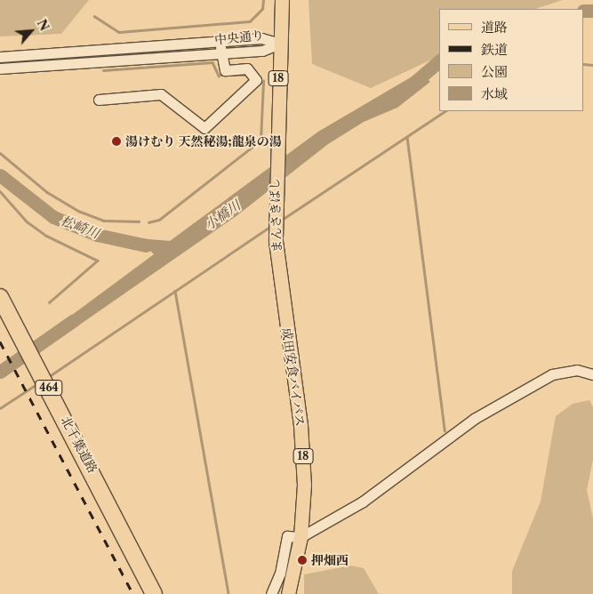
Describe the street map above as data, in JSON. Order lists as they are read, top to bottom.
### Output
{
  "streets": {
    "highway": ["464", "北千葉道路"],
    "main road": ["18", "まんさきばし", "成田安食バイパス"],
    "street": ["中央通り"]
  },
  "crossings": [
    ["中央通り", "18"],
    ["中央通り", "まんさきばし"],
    ["18", "まんさきばし"],
    ["まんさきばし", "成田安食バイパス"]
  ],
  "water": ["小橋川", "松崎川"],
  "places": ["湯けむり 天然秘湯;龍泉の湯", "押畑西"],
  "legend": [
    "道路",
    "鉄道",
    "公園",
    "水域"
  ],
  "north": "top right"
}
